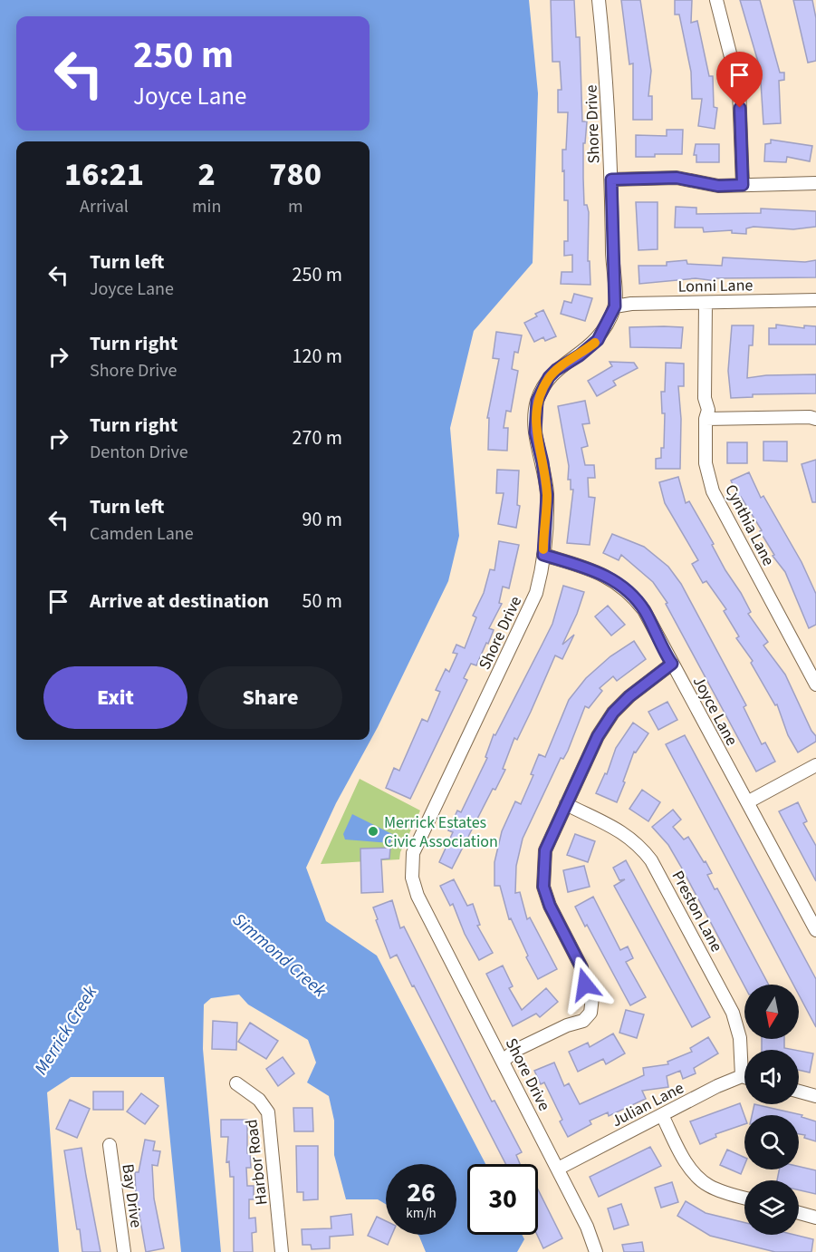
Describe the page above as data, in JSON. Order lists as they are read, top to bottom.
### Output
{
  "streets": {
    "street": [
      "Shore Drive",
      "Lonni Lane",
      "Cynthia Lane",
      "Joyce Lane",
      "Preston Lane",
      "Julian Lane",
      "Harbor Road",
      "Bay Drive"
    ]
  },
  "crossings": [
    ["Shore Drive", "Lonni Lane"],
    ["Shore Drive", "Joyce Lane"],
    ["Shore Drive", "Julian Lane"],
    ["Lonni Lane", "Cynthia Lane"]
  ],
  "water": ["Simmond Creek", "Merrick Creek"],
  "places": ["Merrick Estates Civic Association"],
  "north": "bottom",
  "page": {
    "turn": ["250 m", "Joyce Lane"],
    "eta": [
      "16:21",
      "Arrival",
      "2",
      "min",
      "780",
      "m"
    ],
    "list": [
      {
        "name": "Turn left",
        "note": "Joyce Lane",
        "value": "250 m"
      },
      {
        "name": "Turn right",
        "note": "Shore Drive",
        "value": "120 m"
      },
      {
        "name": "Turn right",
        "note": "Denton Drive",
        "value": "270 m"
      },
      {
        "name": "Turn left",
        "note": "Camden Lane",
        "value": "90 m"
      },
      {
        "name": "Arrive at destination",
        "value": "50 m"
      }
    ],
    "buttons": ["Exit", "Share"],
    "speed": "26 km/h",
    "limit": "30"
  }
}
